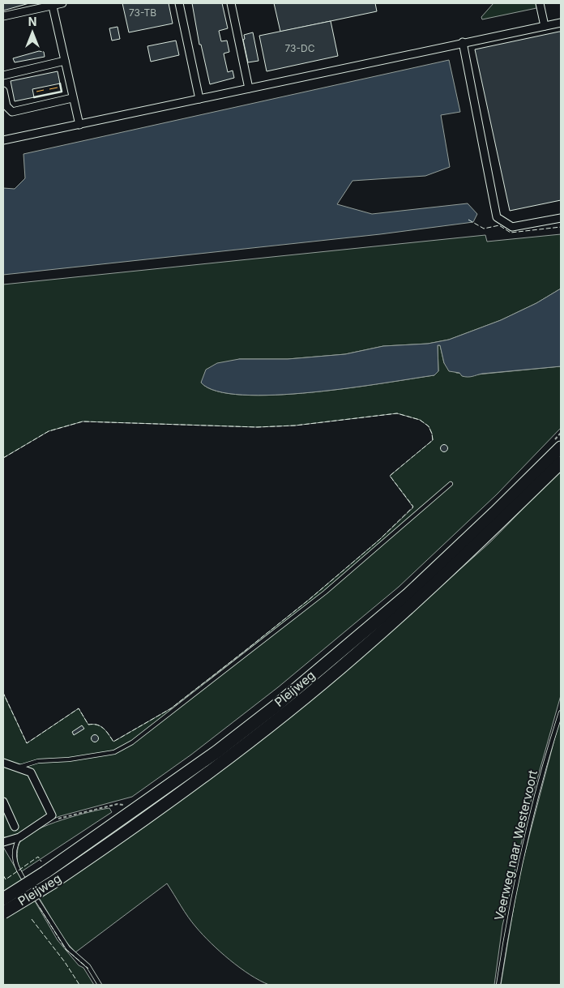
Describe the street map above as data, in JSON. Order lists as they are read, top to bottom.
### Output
{
  "streets": {
    "highway": ["Pleijweg"],
    "lane": ["Veerweg naar Westervoort"]
  },
  "house_numbers": ["73-TB", "73-DC"],
  "north": "top"
}
